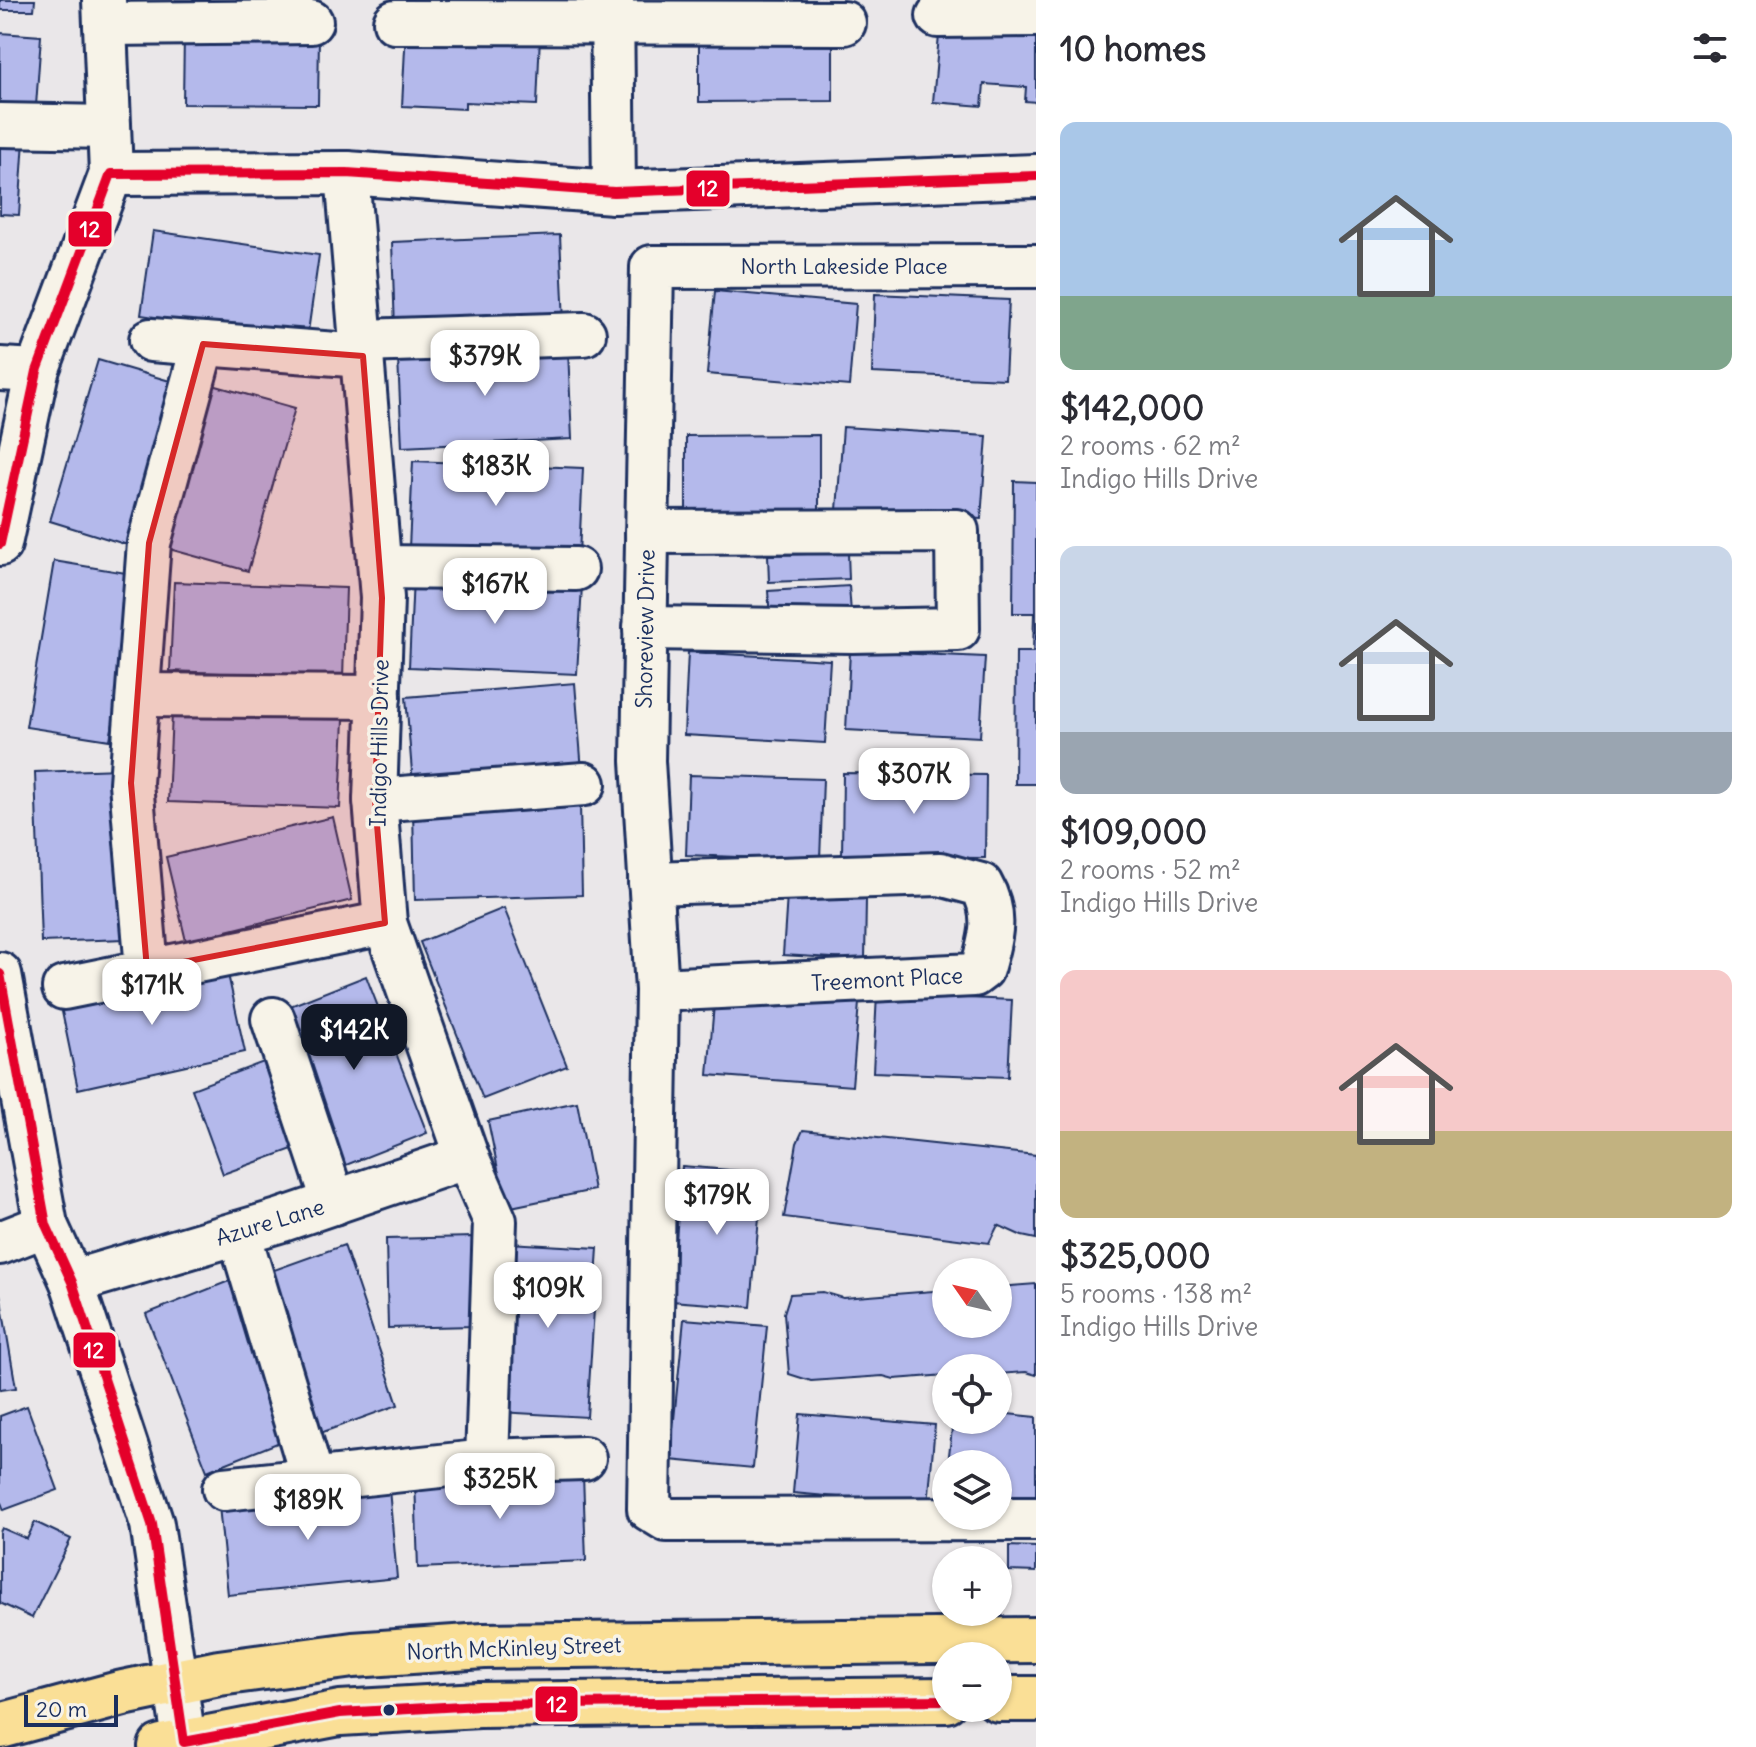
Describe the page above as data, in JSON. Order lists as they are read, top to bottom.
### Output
{
  "streets": {
    "main road": ["North McKinley Street"],
    "street": [
      "North Lakeside Place",
      "Shoreview Drive",
      "Indigo Hills Drive",
      "Treemont Place",
      "Azure Lane"
    ]
  },
  "crossings": [
    ["North Lakeside Place", "Shoreview Drive"],
    ["Shoreview Drive", "Treemont Place"],
    ["Indigo Hills Drive", "Azure Lane"]
  ],
  "lines": ["transit line 12"],
  "scale_bar": "20 m",
  "north": "top left",
  "page": {
    "heading": "10 homes",
    "list": [
      {
        "name": "$142,000",
        "note": "2 rooms · 62 m² · Indigo Hills Drive"
      },
      {
        "name": "$109,000",
        "note": "2 rooms · 52 m² · Indigo Hills Drive"
      },
      {
        "name": "$325,000",
        "note": "5 rooms · 138 m² · Indigo Hills Drive"
      }
    ],
    "price": [
      "$379K",
      "$183K",
      "$167K",
      "$307K",
      "$171K",
      "$142K",
      "$179K",
      "$109K",
      "$325K",
      "$189K"
    ],
    "map_buttons": ["+", "−"],
    "scale": "20 m"
  }
}
